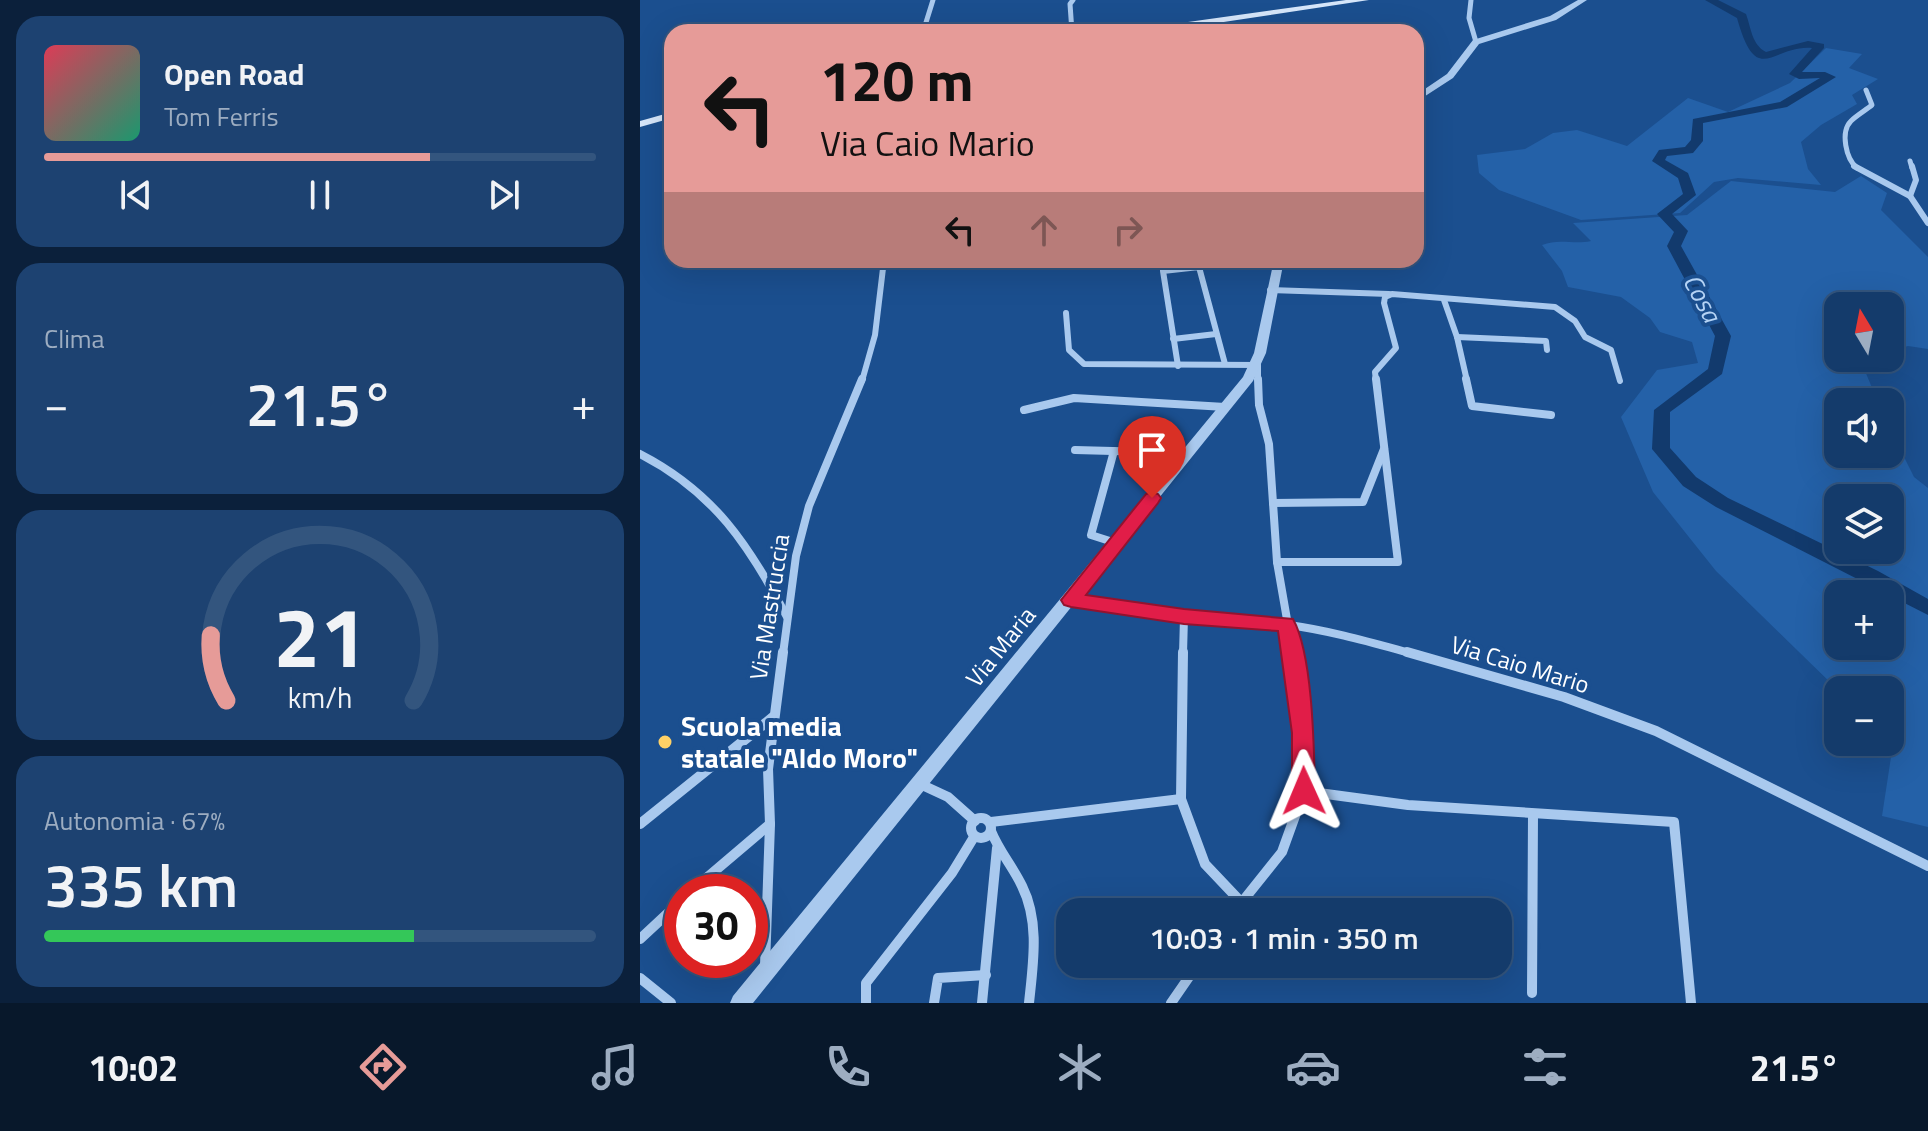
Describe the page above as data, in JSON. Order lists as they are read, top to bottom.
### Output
{
  "streets": {
    "street": ["Via Mastruccia", "Via Maria", "Via Caio Mario"]
  },
  "crossings": [
    ["Via Maria", "Via Caio Mario"]
  ],
  "water": ["Cosa"],
  "places": ["Scuola media statale \"Aldo Moro\""],
  "north": "top",
  "page": {
    "turn": ["120 m", "Via Caio Mario"],
    "song": ["Open Road", "Tom Ferris"],
    "tile": [
      "Clima",
      ["Autonomia · 67%", "335 km"]
    ],
    "map_buttons": ["+", "−"],
    "heat": ["−", "21.5°", "+"],
    "limit": "30",
    "trip": "10:03 · 1 min · 350 m",
    "tabs": ["10:02", "21.5°"],
    "gauge": ["21", "km/h"]
  }
}
